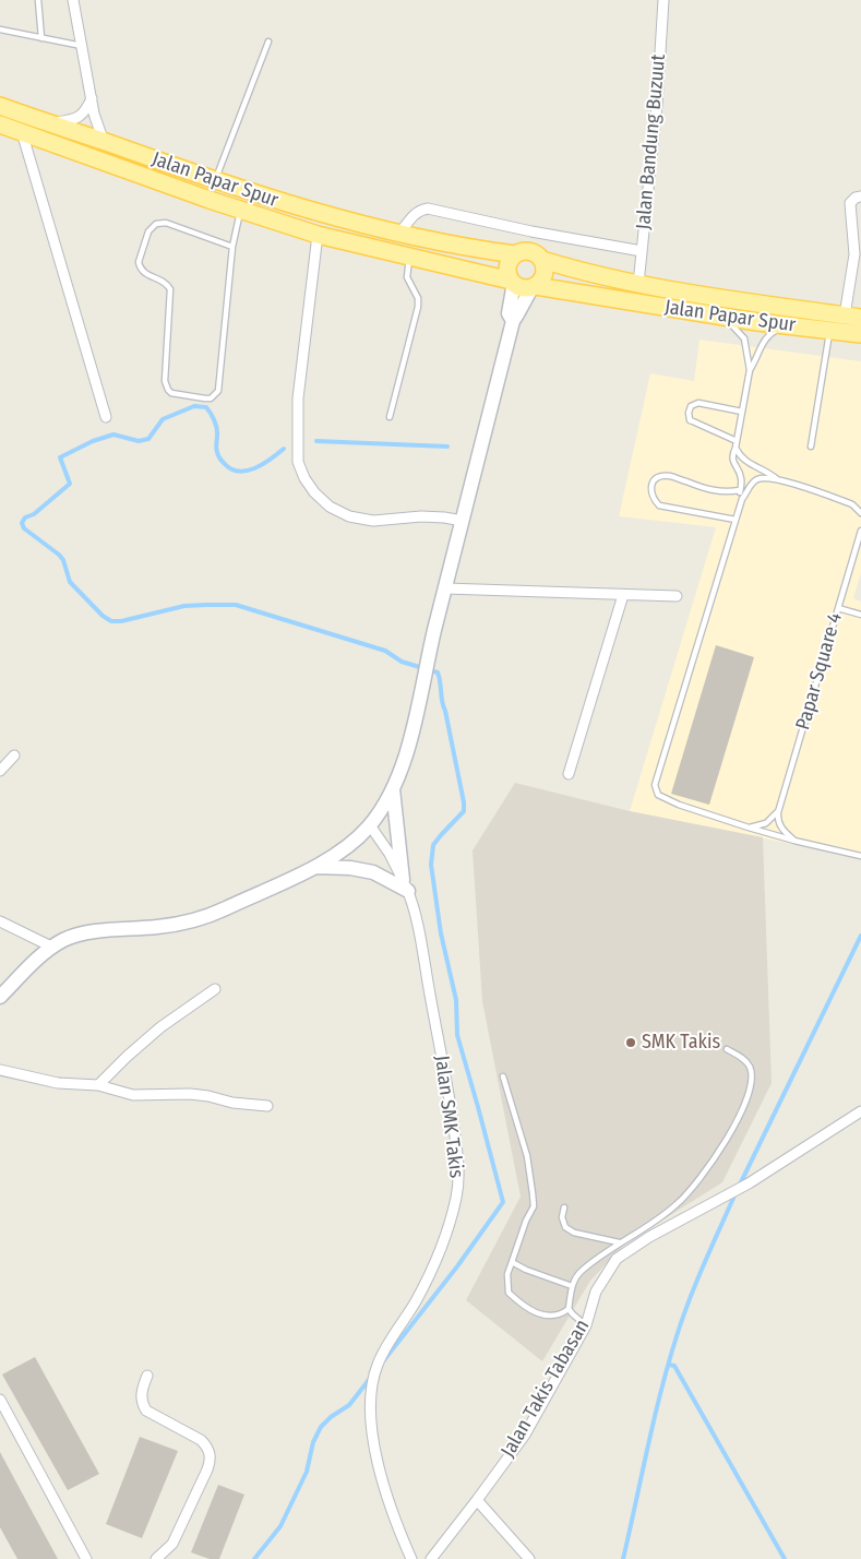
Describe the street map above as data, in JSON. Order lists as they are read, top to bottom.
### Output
{
  "streets": {
    "main road": ["Jalan Papar Spur"],
    "street": ["Jalan Bandung Buzuut", "Jalan SMK Takis", "Jalan Takis Tabasan"],
    "lane": ["Papar Square 4"]
  },
  "places": ["SMK Takis"]
}
